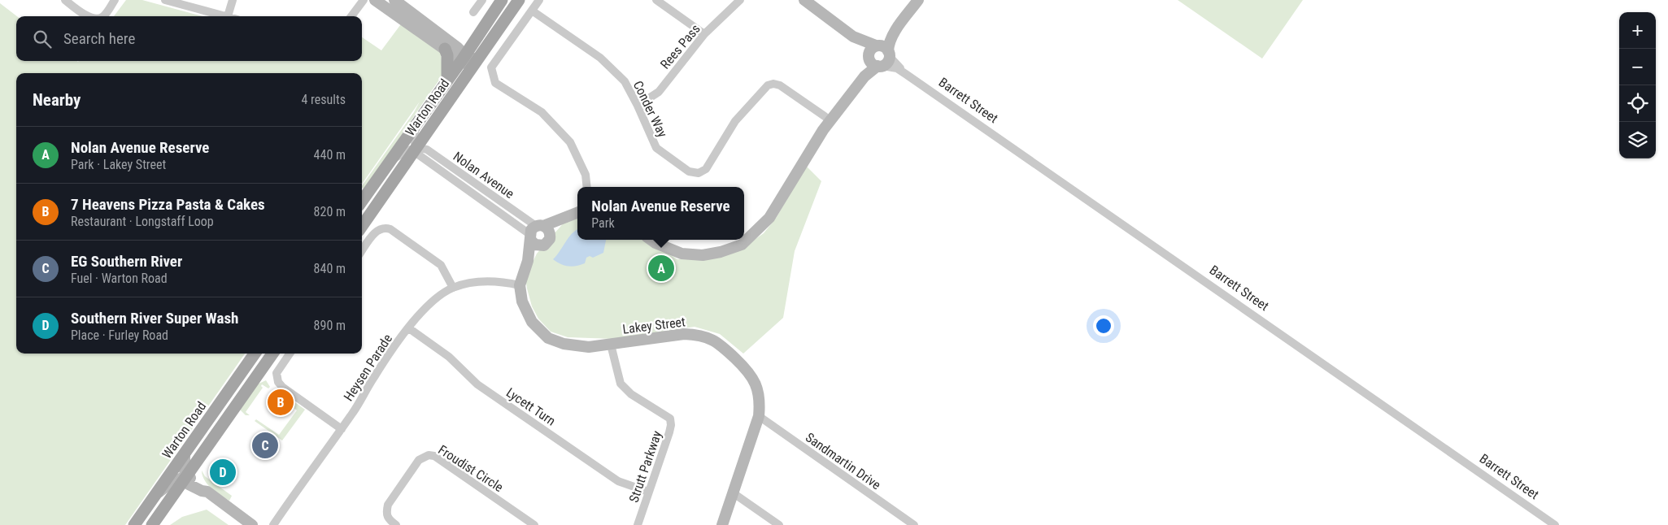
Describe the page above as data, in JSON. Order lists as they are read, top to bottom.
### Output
{
  "streets": {
    "main road": ["Warton Road"],
    "street": [
      "Rees Pass",
      "Barrett Street",
      "Conder Way",
      "Nolan Avenue",
      "Lakey Street",
      "Heysen Parade",
      "Lycett Turn",
      "Sandmartin Drive",
      "Strutt Parkway",
      "Froudist Circle"
    ]
  },
  "crossings": [
    ["Rees Pass", "Conder Way"],
    ["Warton Road", "Nolan Avenue"],
    ["Nolan Avenue", "Lakey Street"],
    ["Lakey Street", "Heysen Parade"],
    ["Lakey Street", "Sandmartin Drive"],
    ["Lakey Street", "Strutt Parkway"],
    ["Heysen Parade", "Lycett Turn"],
    ["Lycett Turn", "Strutt Parkway"]
  ],
  "page": {
    "map_buttons": ["+", "−"],
    "search": "Search here",
    "heading": ["Nearby", "4 results"],
    "list": [
      {
        "mark": "A",
        "name": "Nolan Avenue Reserve",
        "note": "Park · Lakey Street",
        "value": "440 m"
      },
      {
        "mark": "B",
        "name": "7 Heavens Pizza Pasta & Cakes",
        "note": "Restaurant · Longstaff Loop",
        "value": "820 m"
      },
      {
        "mark": "C",
        "name": "EG Southern River",
        "note": "Fuel · Warton Road",
        "value": "840 m"
      },
      {
        "mark": "D",
        "name": "Southern River Super Wash",
        "note": "Place · Furley Road",
        "value": "890 m"
      }
    ],
    "popup": ["Nolan Avenue Reserve", "Park"],
    "pins": [
      "A",
      "B",
      "C",
      "D"
    ]
  }
}
